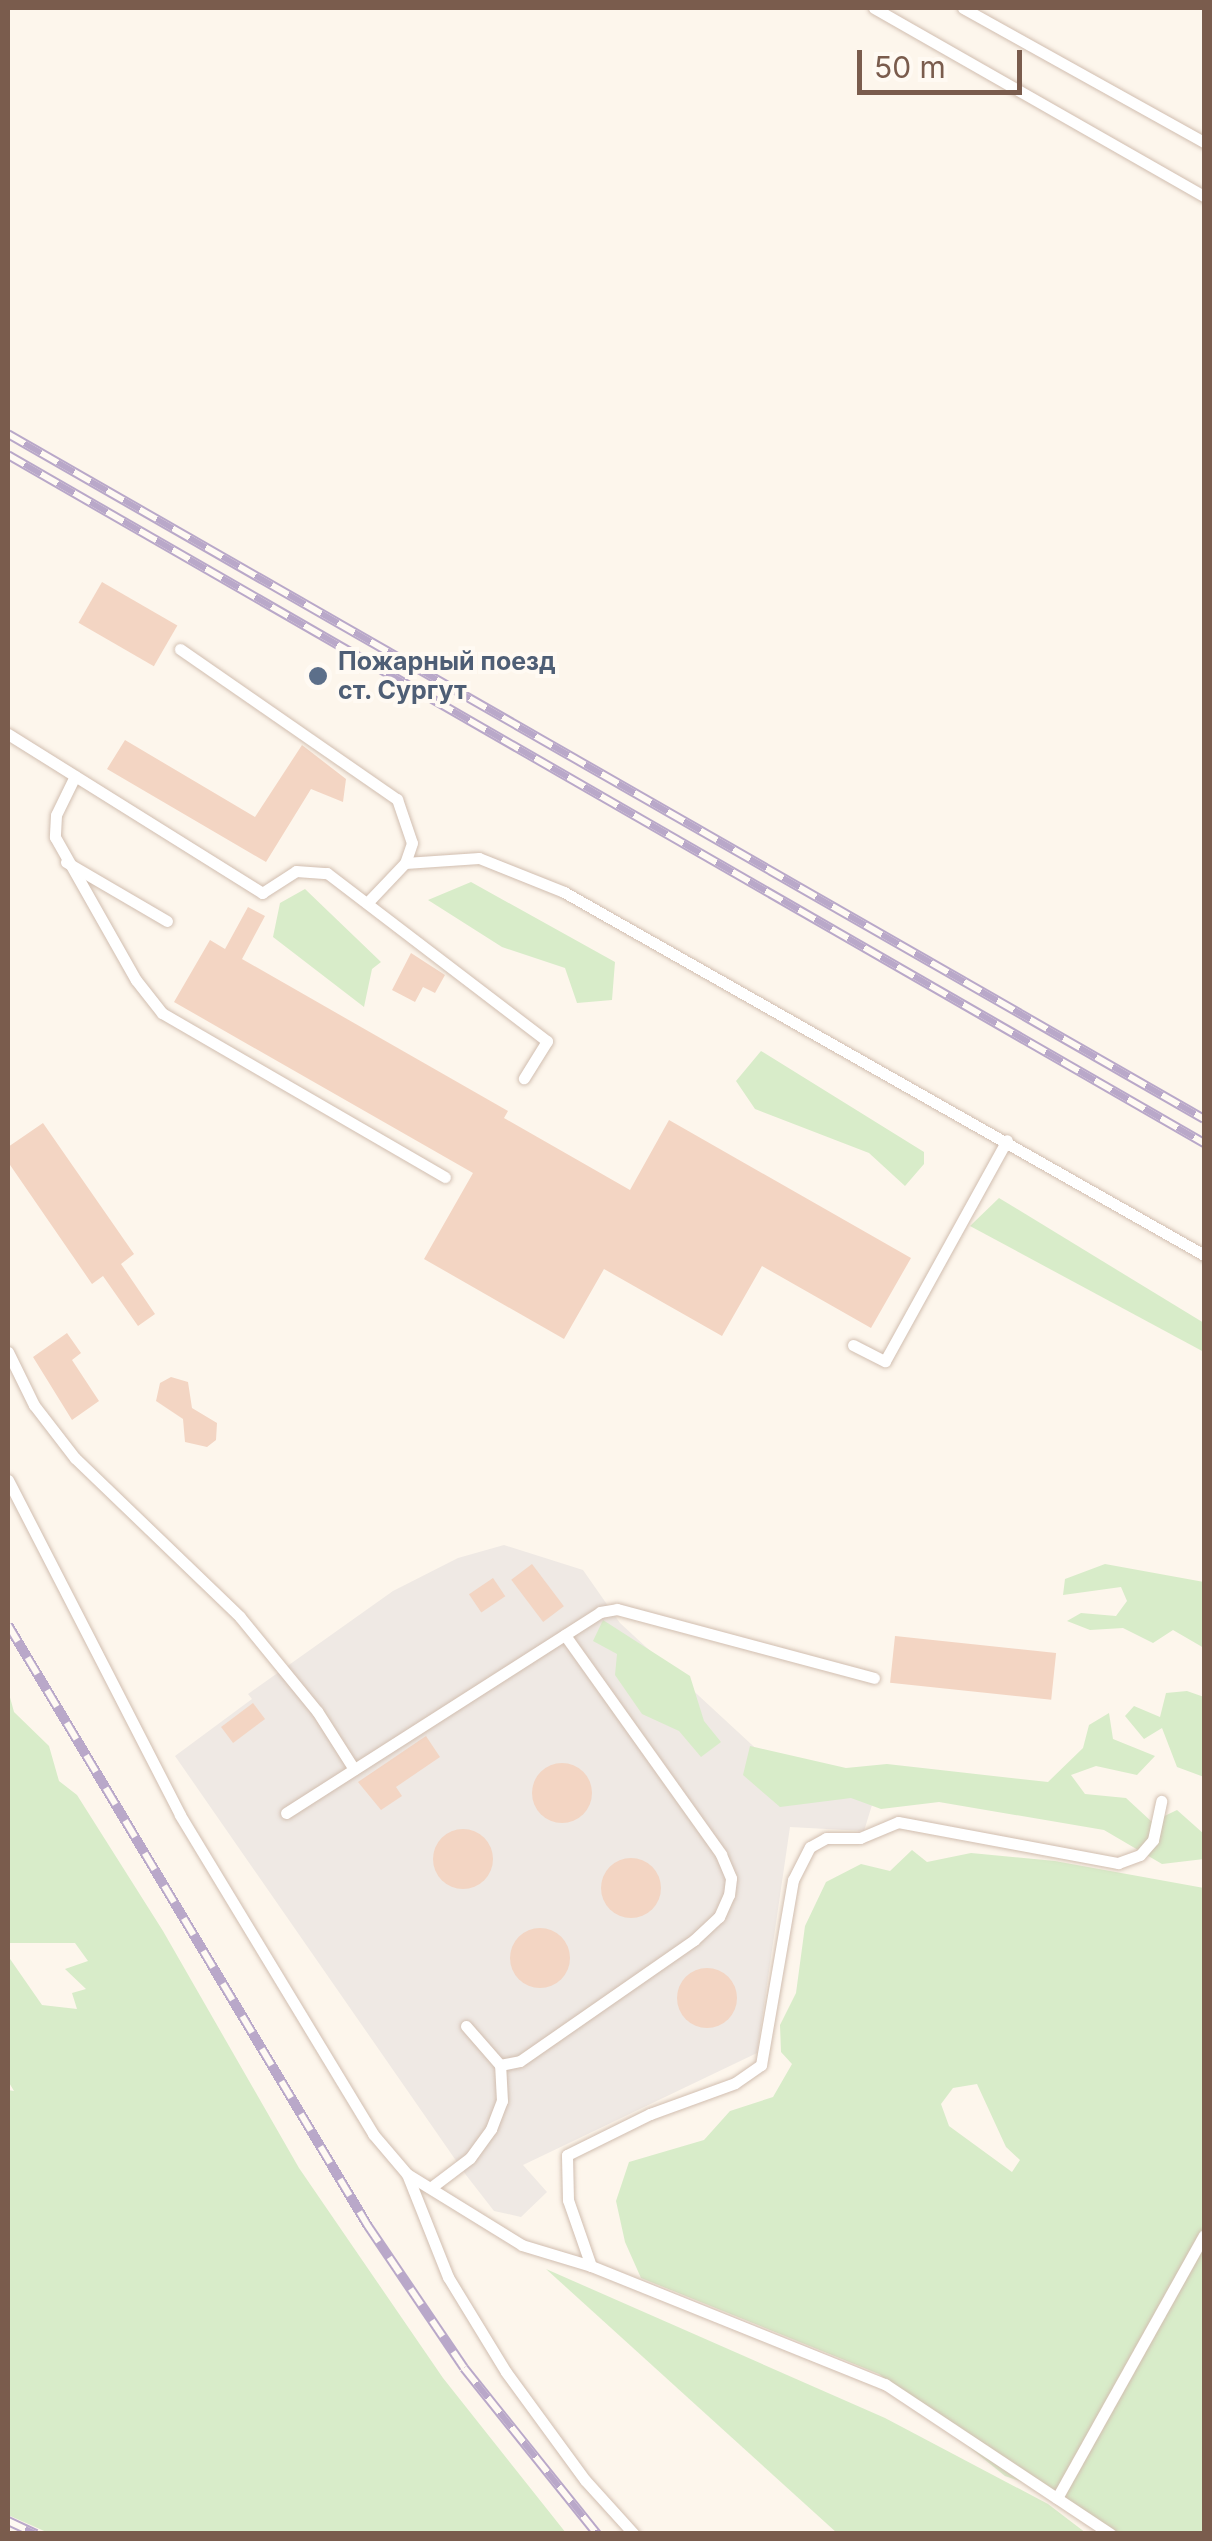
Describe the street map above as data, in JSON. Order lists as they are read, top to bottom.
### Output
{
  "places": ["Пожарный поезд ст. Сургут"],
  "scale_bar": "50 m"
}
